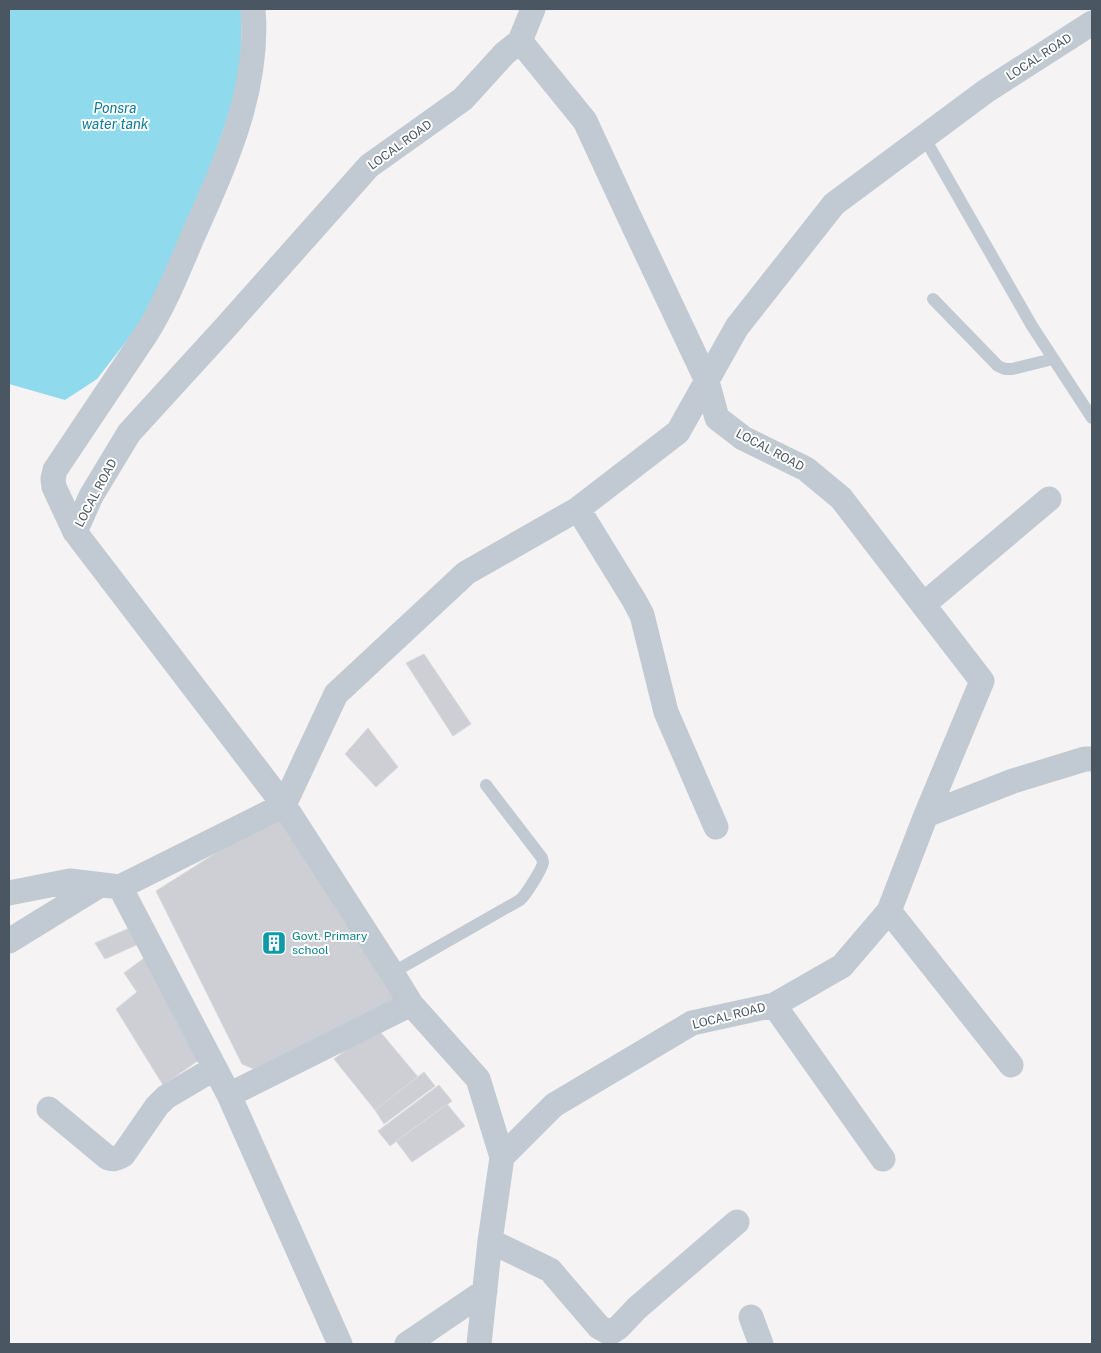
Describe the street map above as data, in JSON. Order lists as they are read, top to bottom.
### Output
{
  "streets": {
    "street": ["LOCAL ROAD"]
  },
  "water": ["Ponsra water tank"],
  "places": {
    "building": ["Govt. Primary school"]
  }
}
